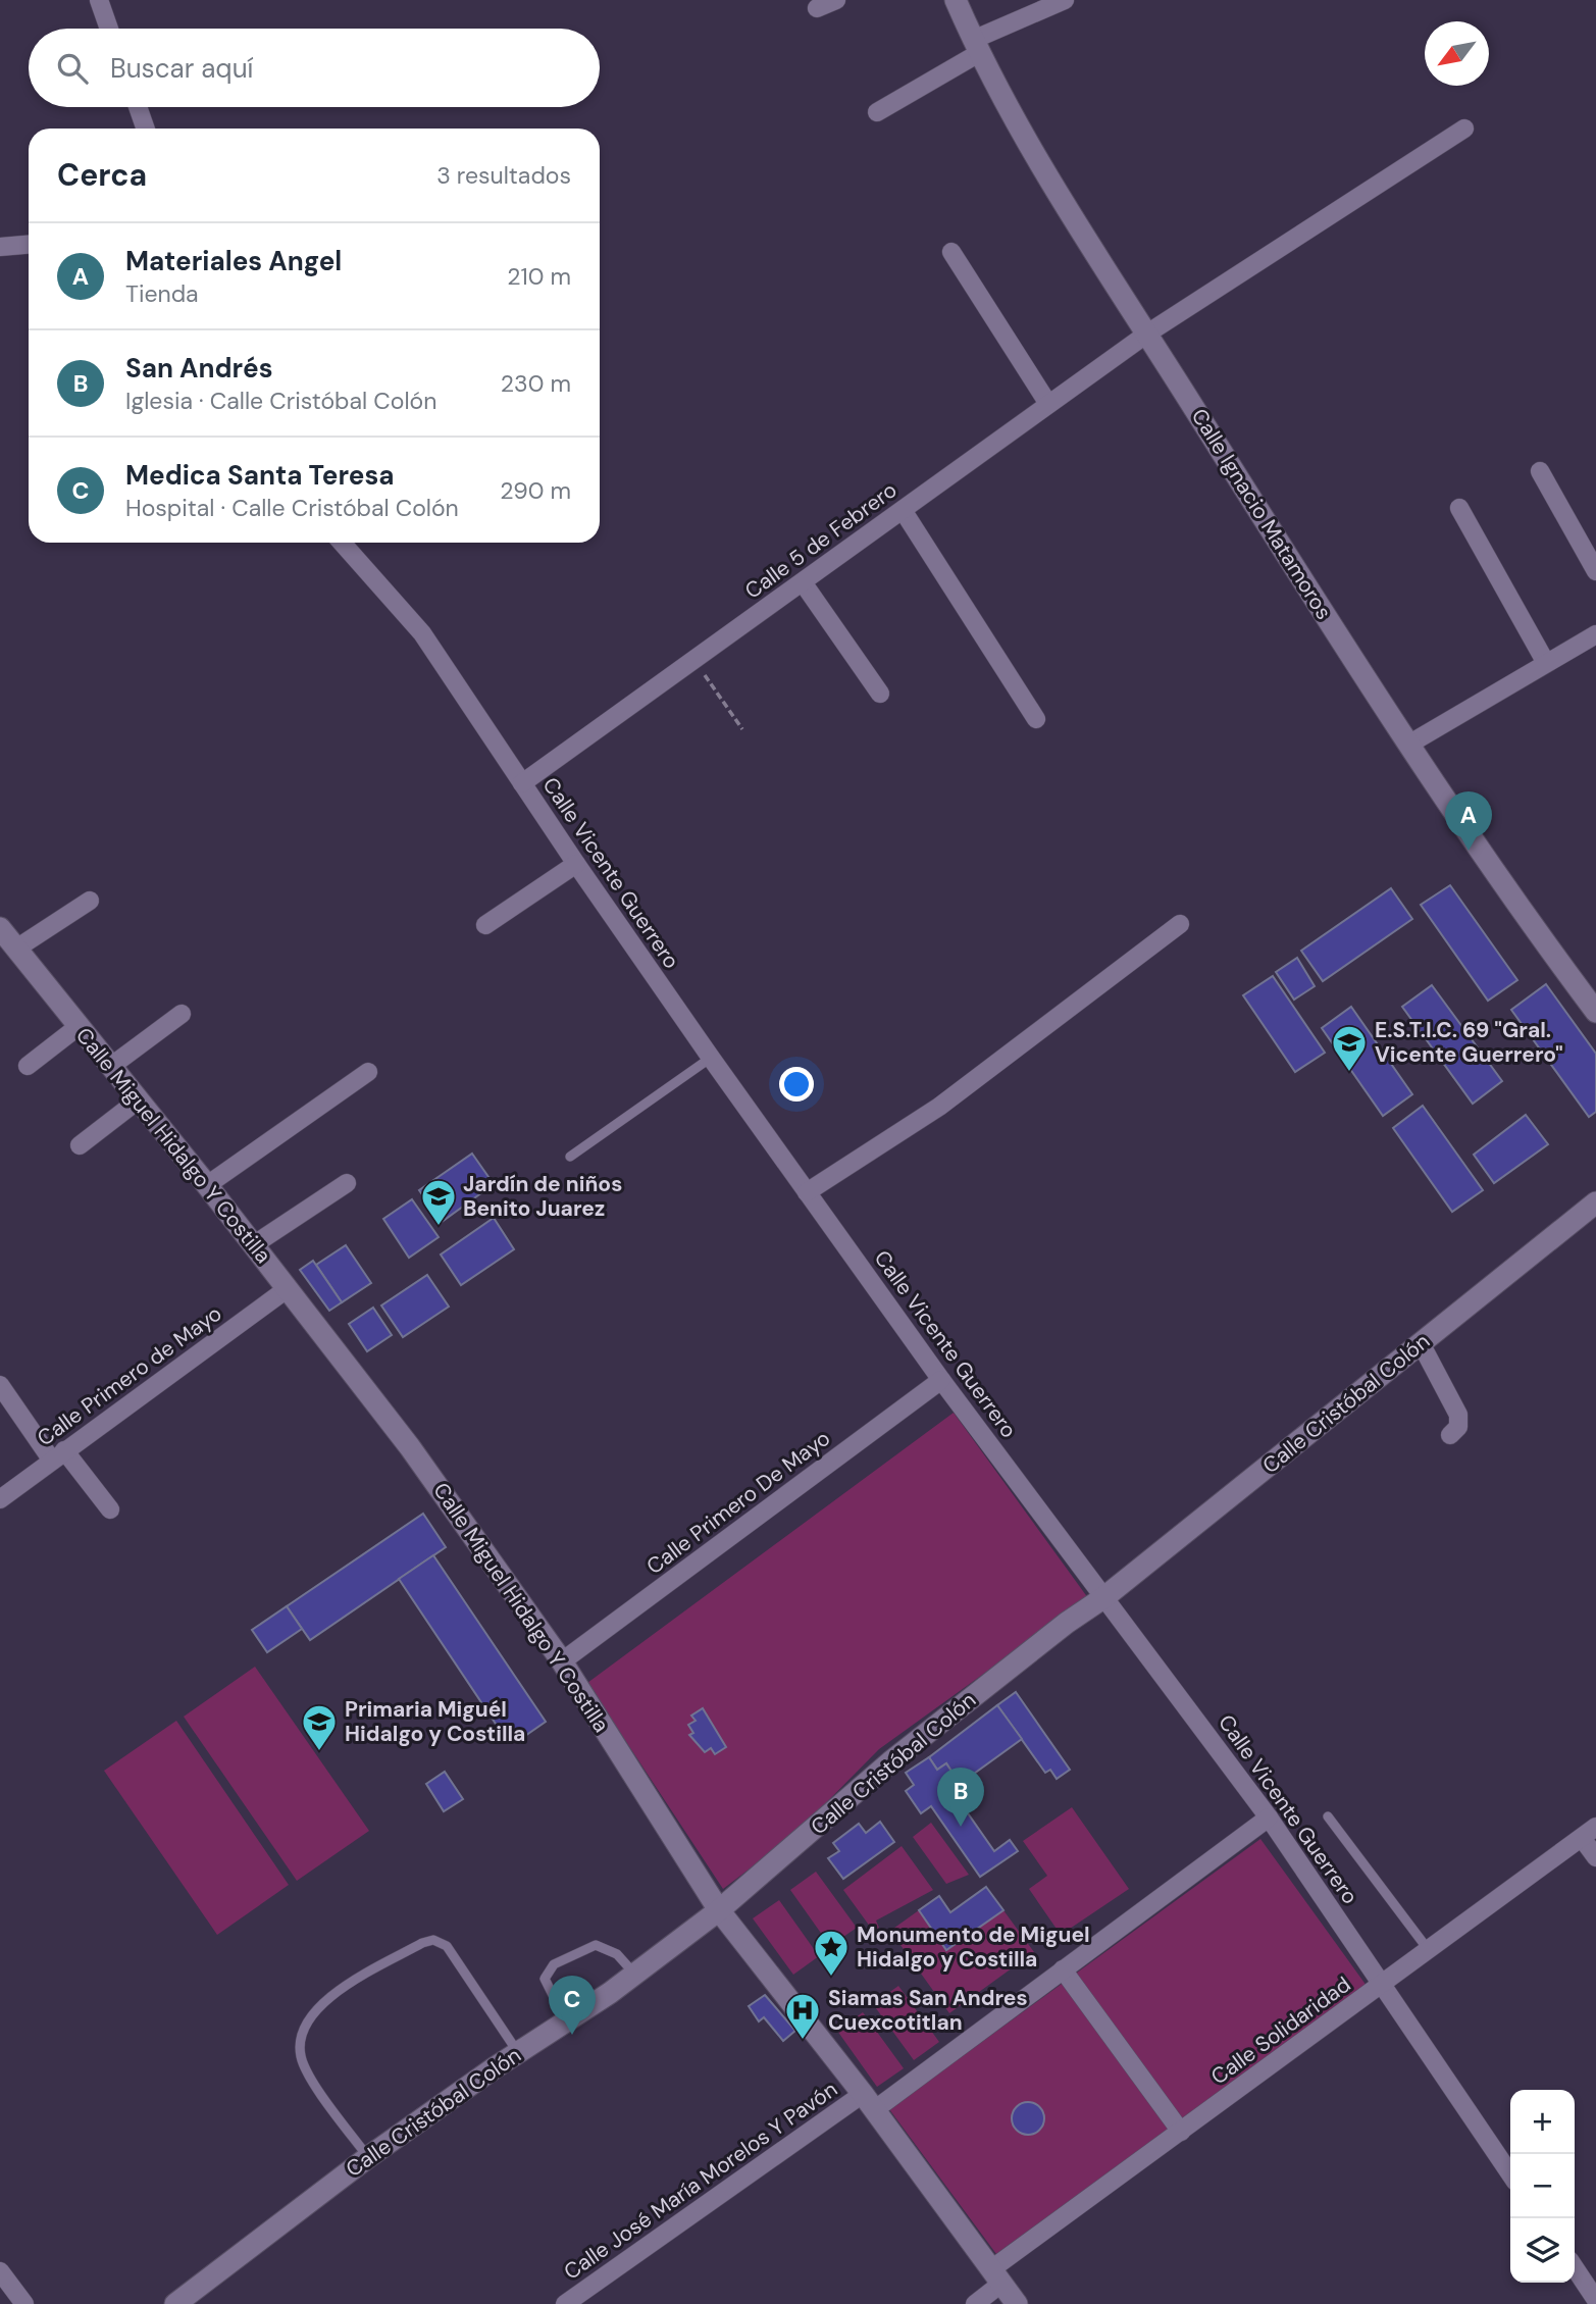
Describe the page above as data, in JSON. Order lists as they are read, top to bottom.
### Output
{
  "streets": {
    "main road": ["Calle Ignacio Matamoros", "Calle Miguel Hidalgo Y Costilla", "Calle Cristóbal Colón"],
    "street": [
      "Calle 5 de Febrero",
      "Calle Vicente Guerrero",
      "Calle Primero de Mayo",
      "Calle Primero De Mayo",
      "Calle Solidaridad",
      "Calle José María Morelos Y Pavón"
    ]
  },
  "crossings": [
    ["Calle Ignacio Matamoros", "Calle 5 de Febrero"],
    ["Calle 5 de Febrero", "Calle Vicente Guerrero"],
    ["Calle Vicente Guerrero", "Calle Cristóbal Colón"],
    ["Calle Vicente Guerrero", "Calle Primero De Mayo"],
    ["Calle Vicente Guerrero", "Calle Solidaridad"],
    ["Calle Vicente Guerrero", "Calle José María Morelos Y Pavón"],
    ["Calle Miguel Hidalgo Y Costilla", "Calle Primero de Mayo"],
    ["Calle Miguel Hidalgo Y Costilla", "Calle Cristóbal Colón"],
    ["Calle Miguel Hidalgo Y Costilla", "Calle Primero De Mayo"],
    ["Calle Miguel Hidalgo Y Costilla", "Calle Solidaridad"],
    ["Calle Miguel Hidalgo Y Costilla", "Calle José María Morelos Y Pavón"]
  ],
  "places": {
    "school or university": ["E.S.T.I.C. 69 \"Gral. Vicente Guerrero\"", "Jardín de niños Benito Juarez", "Primaria Miguél Hidalgo y Costilla"],
    "place": ["Monumento de Miguel Hidalgo y Costilla"],
    "hospital": ["Siamas San Andres Cuexcotitlan"]
  },
  "north": "bottom left",
  "page": {
    "search": "Buscar aquí",
    "heading": ["Cerca", "3 resultados"],
    "list": [
      {
        "mark": "A",
        "name": "Materiales Angel",
        "note": "Tienda",
        "value": "210 m"
      },
      {
        "mark": "B",
        "name": "San Andrés",
        "note": "Iglesia · Calle Cristóbal Colón",
        "value": "230 m"
      },
      {
        "mark": "C",
        "name": "Medica Santa Teresa",
        "note": "Hospital · Calle Cristóbal Colón",
        "value": "290 m"
      }
    ],
    "pins": ["A", "B", "C"],
    "map_buttons": ["+", "−"]
  }
}
